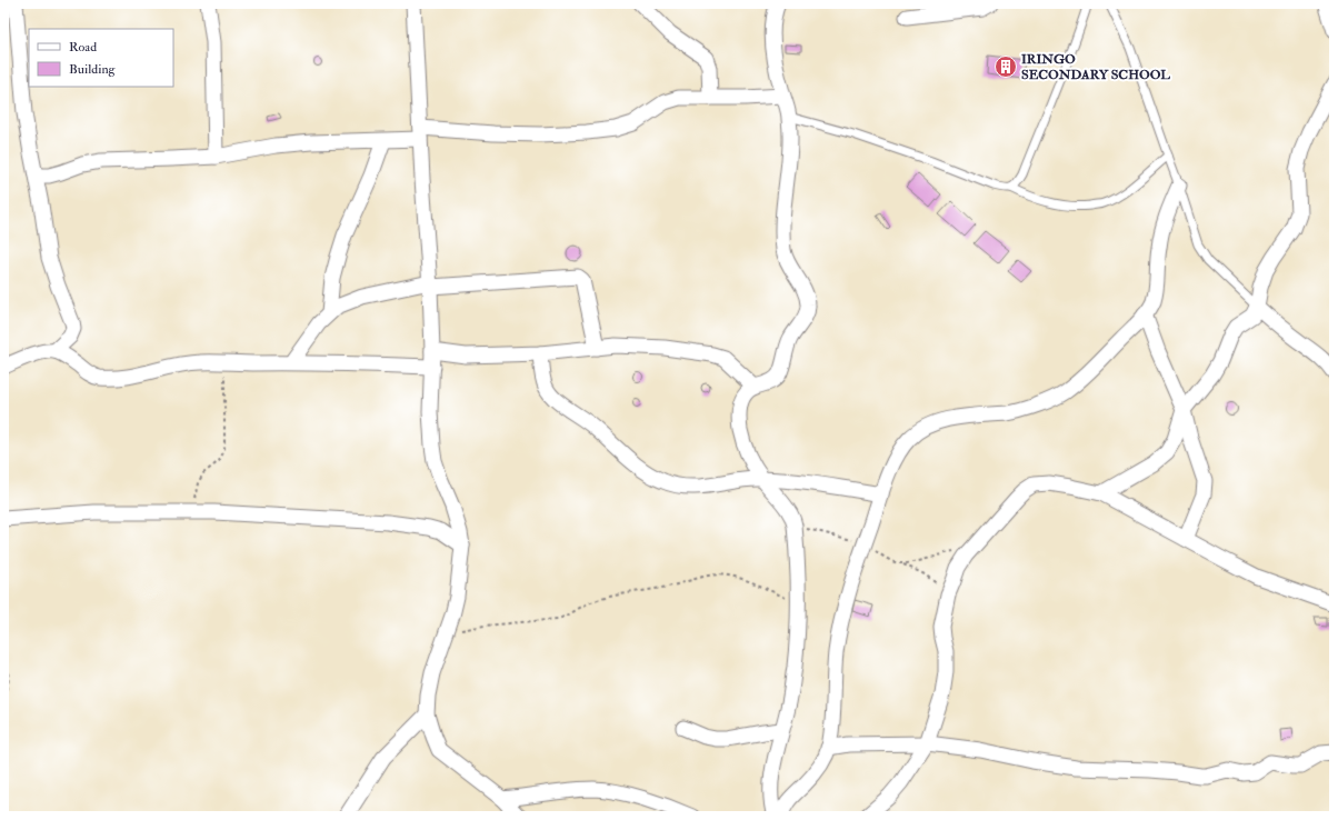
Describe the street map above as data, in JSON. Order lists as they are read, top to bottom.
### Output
{
  "places": {
    "building": ["IRINGO SECONDARY SCHOOL"]
  },
  "legend": ["Road", "Building"]
}
